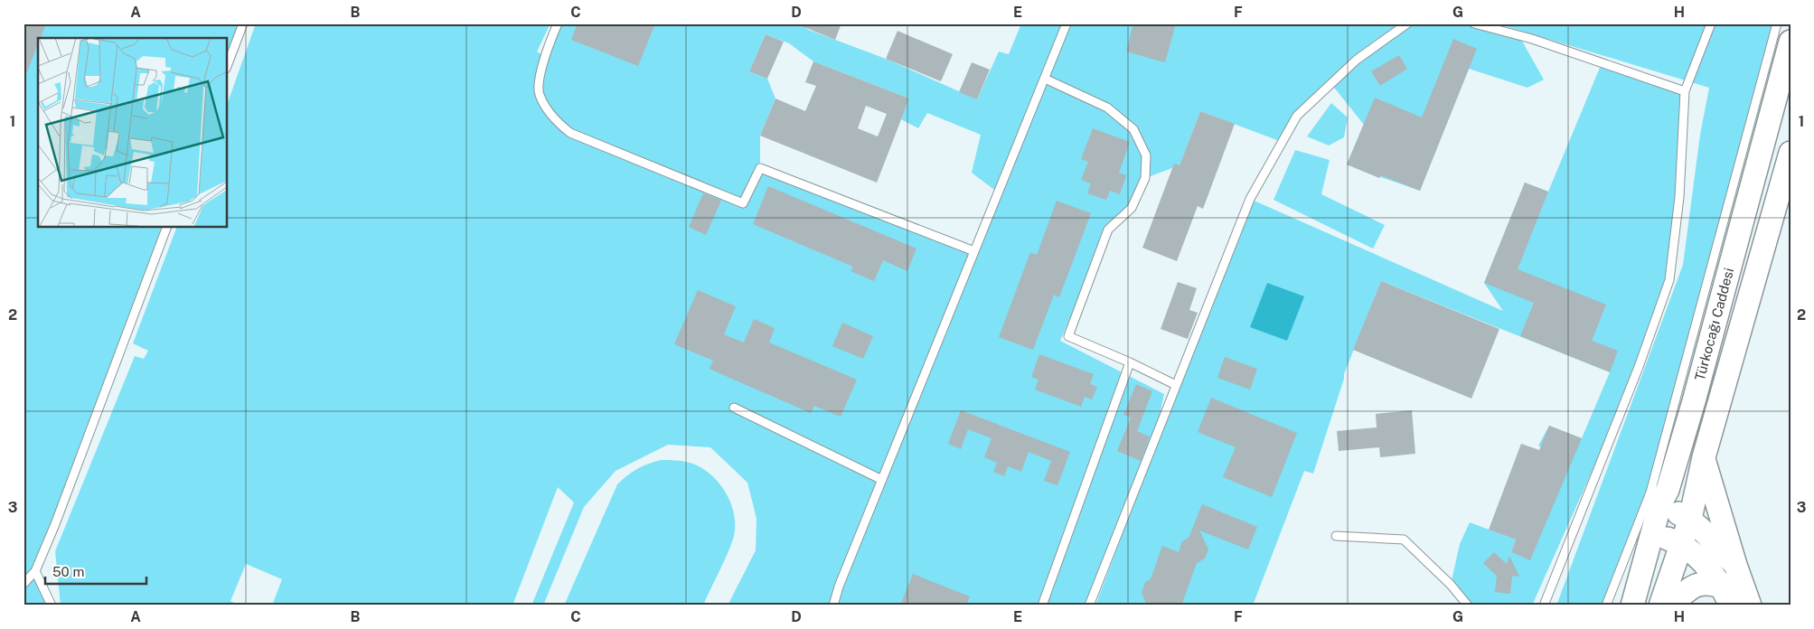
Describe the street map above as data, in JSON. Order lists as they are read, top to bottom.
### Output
{
  "streets": {
    "main road": ["Türkocağı Caddesi"]
  },
  "scale_bar": "50 m",
  "grid": {
    "columns": [
      "A",
      "B",
      "C",
      "D",
      "E",
      "F",
      "G",
      "H"
    ],
    "rows": ["1", "2", "3"]
  }
}
